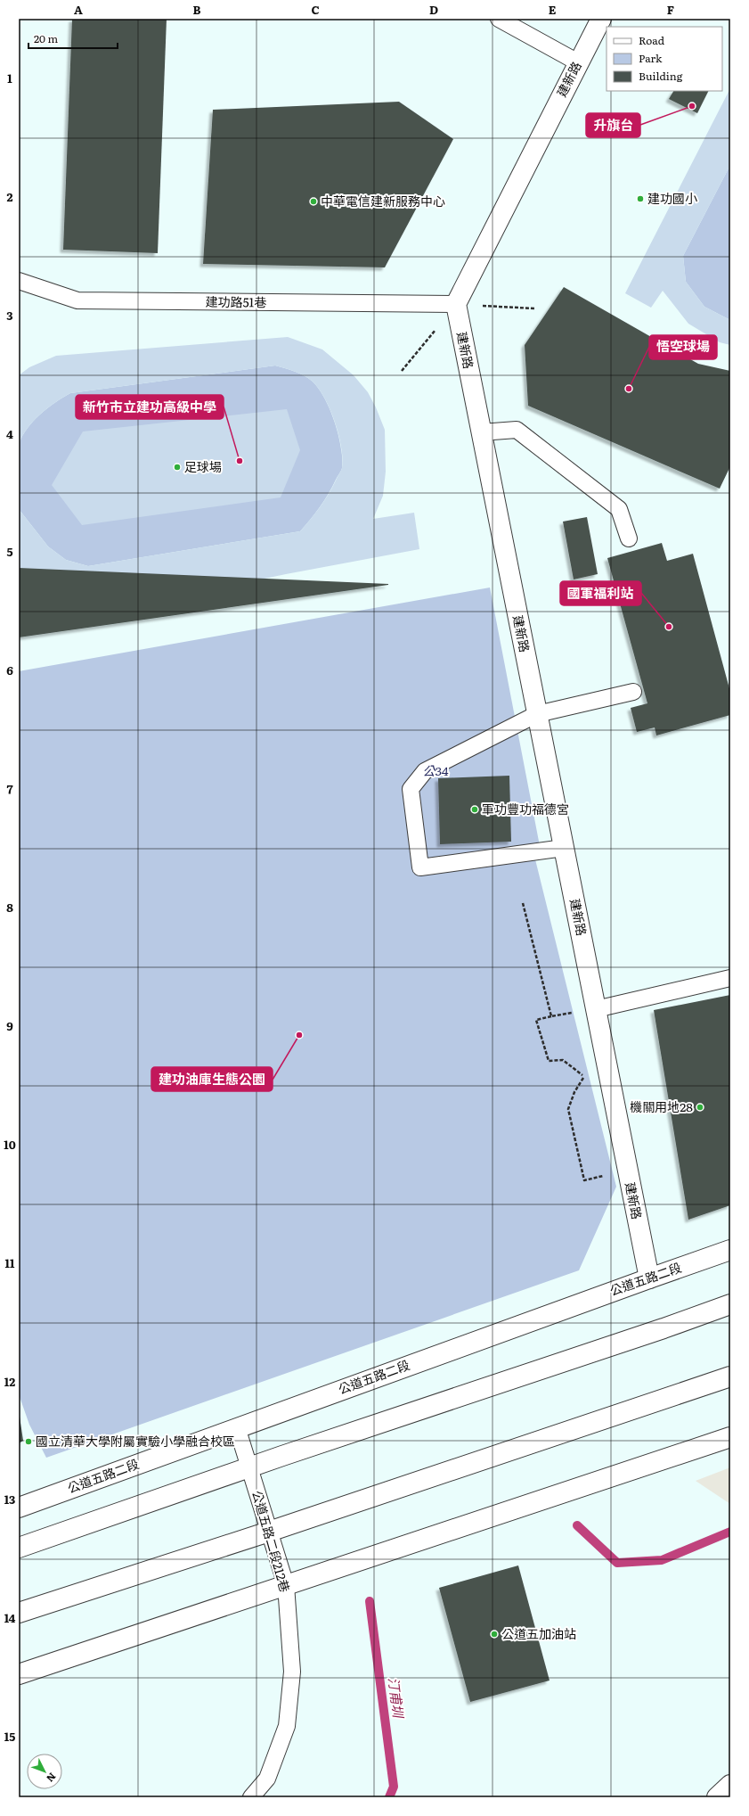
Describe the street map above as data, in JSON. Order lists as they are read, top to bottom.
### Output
{
  "streets": {
    "street": ["建新路", "公道五路二段"],
    "lane": ["建功路51巷", "公道五路二段212巷"]
  },
  "crossings": [
    ["建新路", "建功路51巷"],
    ["建新路", "公道五路二段"],
    ["公道五路二段", "公道五路二段212巷"]
  ],
  "water": ["汀甫圳"],
  "parks": ["公34"],
  "places": [
    "升旗台",
    "建功國小",
    "中華電信建新服務中心",
    "悟空球場",
    "新竹市立建功高級中學",
    "足球場",
    "國軍福利站",
    "軍功豐功福德宮",
    "建功油庫生態公園",
    "機關用地28",
    "國立清華大學附屬實驗小學融合校區",
    "公道五加油站"
  ],
  "legend": ["Road", "Park", "Building"],
  "scale_bar": "20 m",
  "north": "bottom right",
  "grid": {
    "columns": [
      "A",
      "B",
      "C",
      "D",
      "E",
      "F"
    ],
    "rows": [
      "1",
      "2",
      "3",
      "4",
      "5",
      "6",
      "7",
      "8",
      "9",
      "10",
      "11",
      "12",
      "13",
      "14",
      "15"
    ]
  }
}
